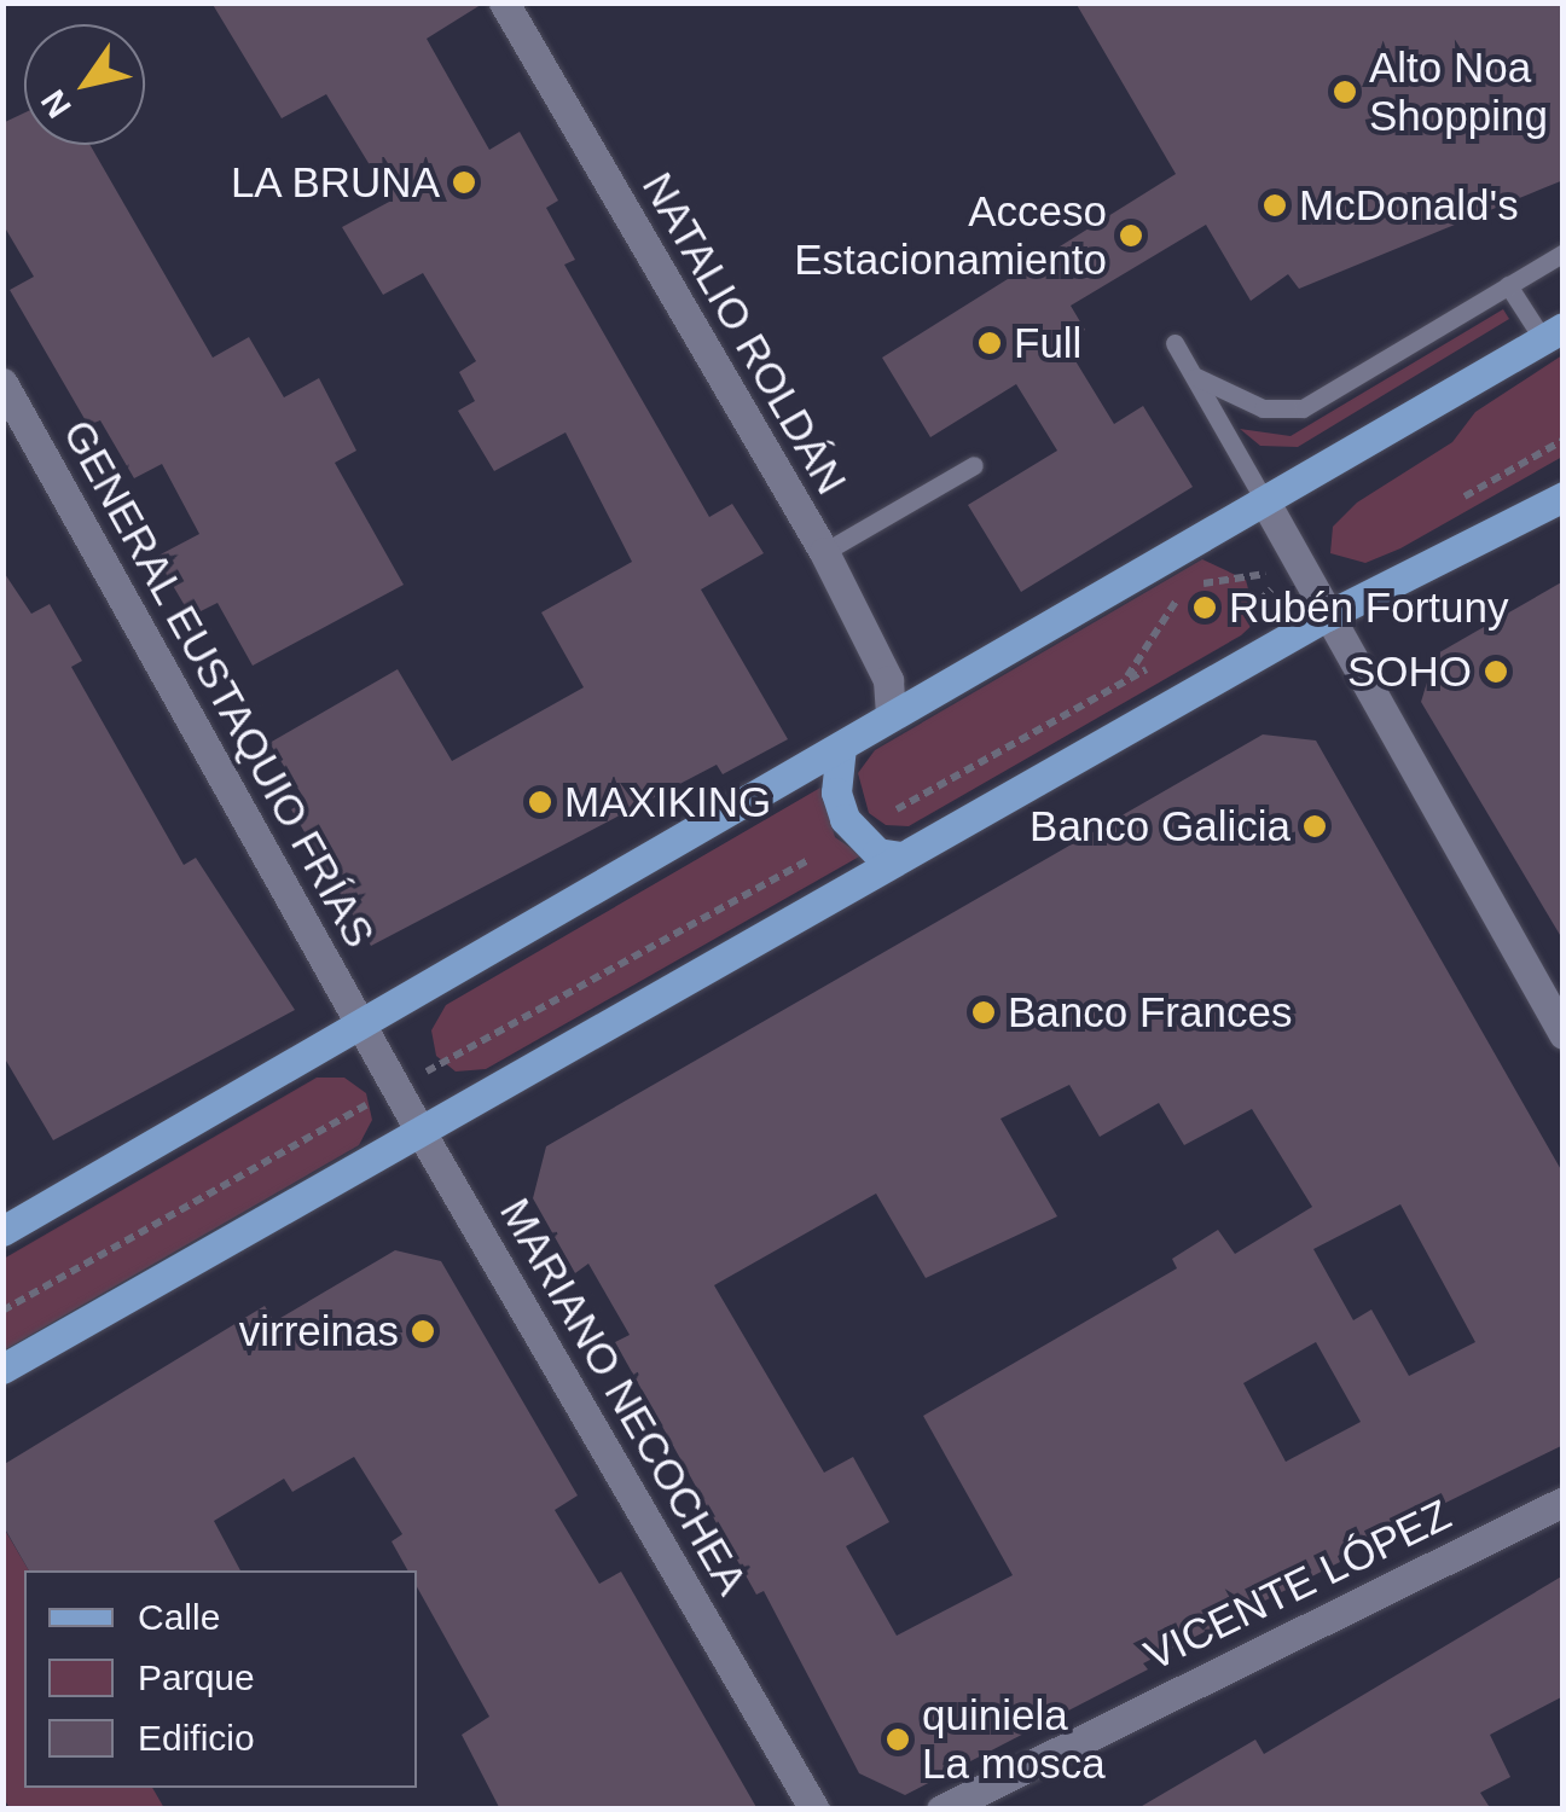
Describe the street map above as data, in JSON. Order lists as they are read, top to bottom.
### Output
{
  "streets": {
    "street": [
      "NATALIO ROLDÁN",
      "GENERAL EUSTAQUIO FRÍAS",
      "MARIANO NECOCHEA",
      "VICENTE LÓPEZ"
    ]
  },
  "crossings": [
    ["GENERAL EUSTAQUIO FRÍAS", "MARIANO NECOCHEA"]
  ],
  "places": [
    "Alto Noa Shopping",
    "LA BRUNA",
    "McDonald's",
    "Acceso Estacionamiento",
    "Full",
    "Rubén Fortuny",
    "SOHO",
    "MAXIKING",
    "Banco Galicia",
    "Banco Frances",
    "virreinas",
    "quiniela La mosca"
  ],
  "legend": ["Calle", "Parque", "Edificio"],
  "north": "bottom left"
}
